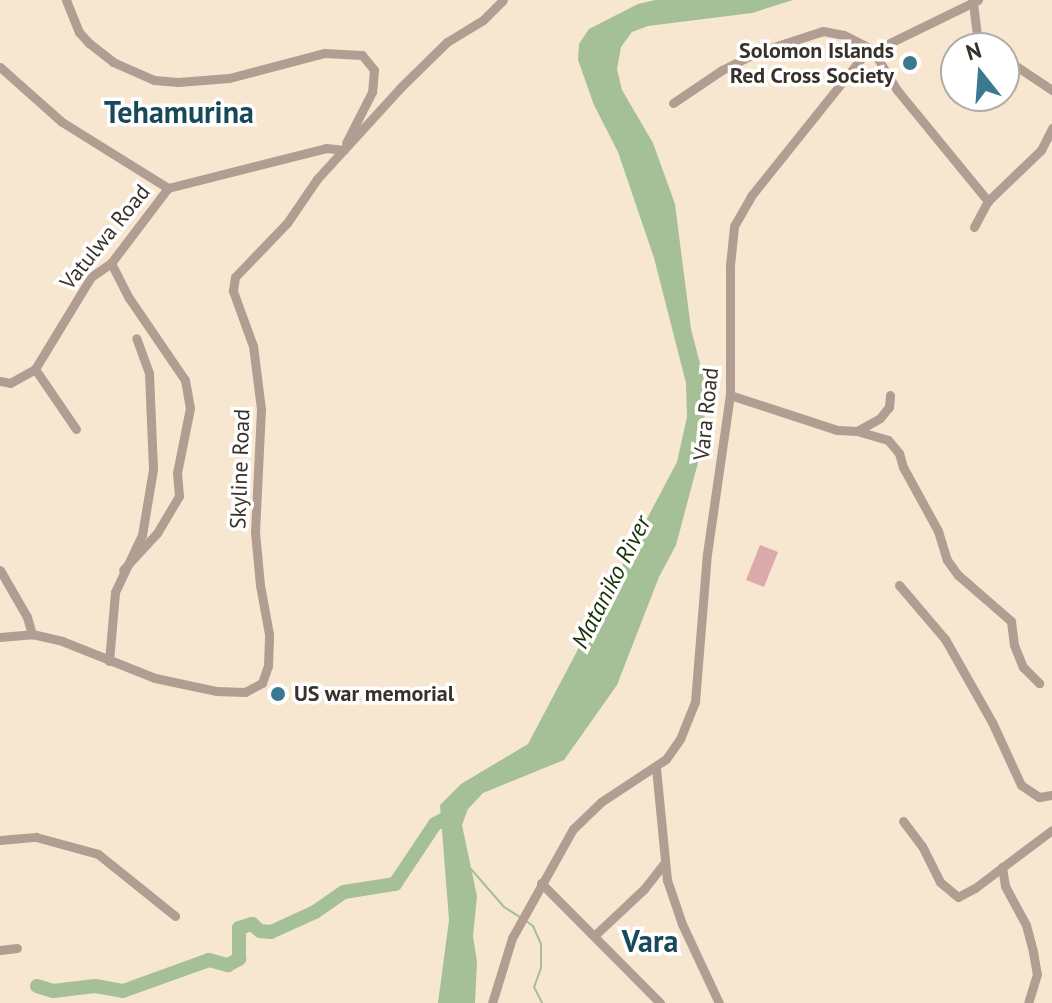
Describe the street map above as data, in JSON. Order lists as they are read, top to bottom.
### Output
{
  "streets": {
    "street": ["Vatulwa Road", "Vara Road", "Skyline Road"]
  },
  "districts": ["Tehamurina", "Vara"],
  "water": ["Mataniko River"],
  "places": ["Solomon Islands Red Cross Society", "US war memorial"],
  "north": "top"
}
